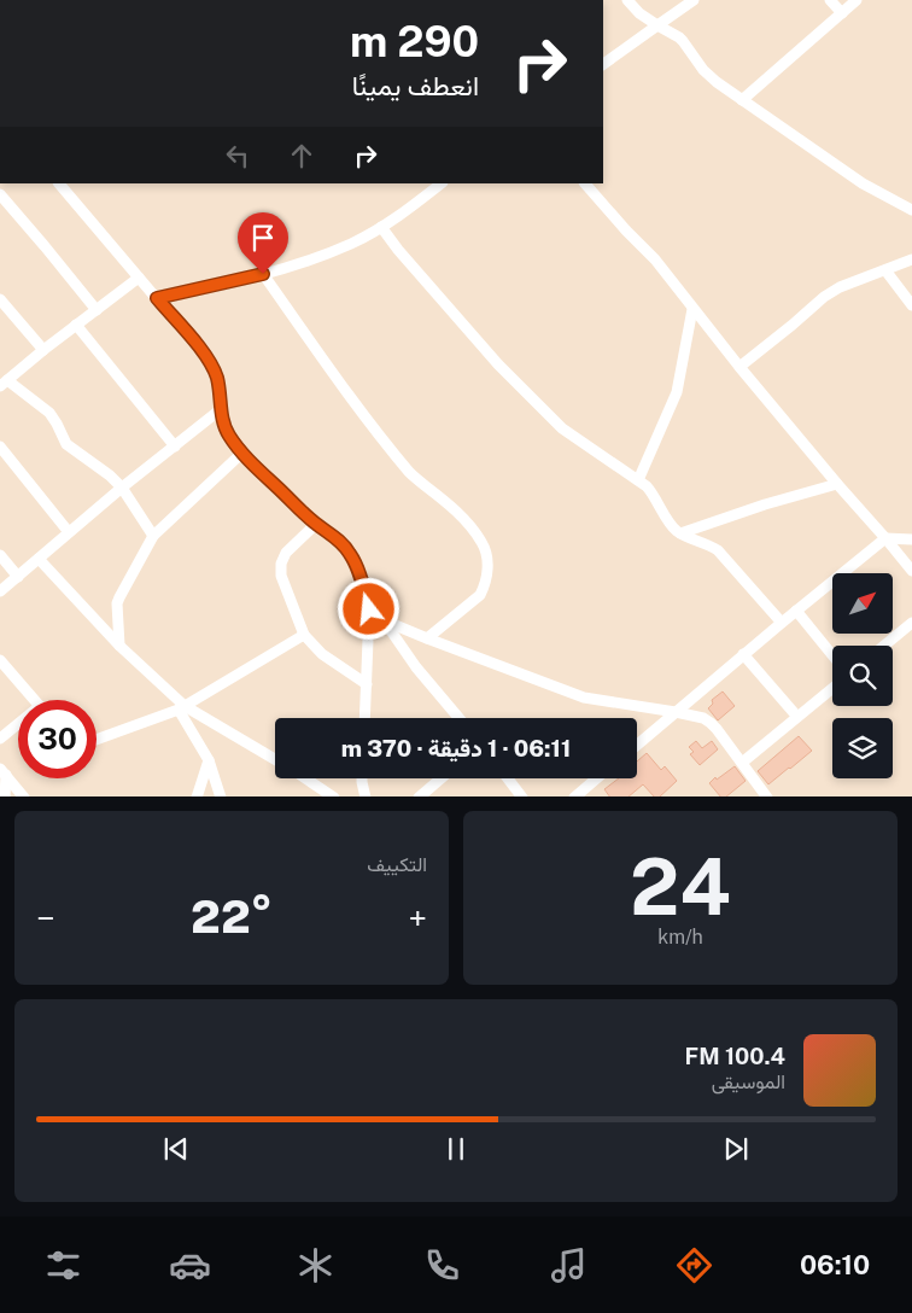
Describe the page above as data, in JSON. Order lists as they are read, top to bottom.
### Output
{
  "north": "top right",
  "page": {
    "turn": ["290 m", "انعطف يمينًا"],
    "limit": "30",
    "trip": "06:11 · 1 دقيقة · 370 m",
    "tile": [
      ["24", "km/h"],
      "التكييف"
    ],
    "heat": ["−", "22°", "+"],
    "song": ["100.4 FM", "الموسيقى"],
    "tabs": "06:10"
  }
}
